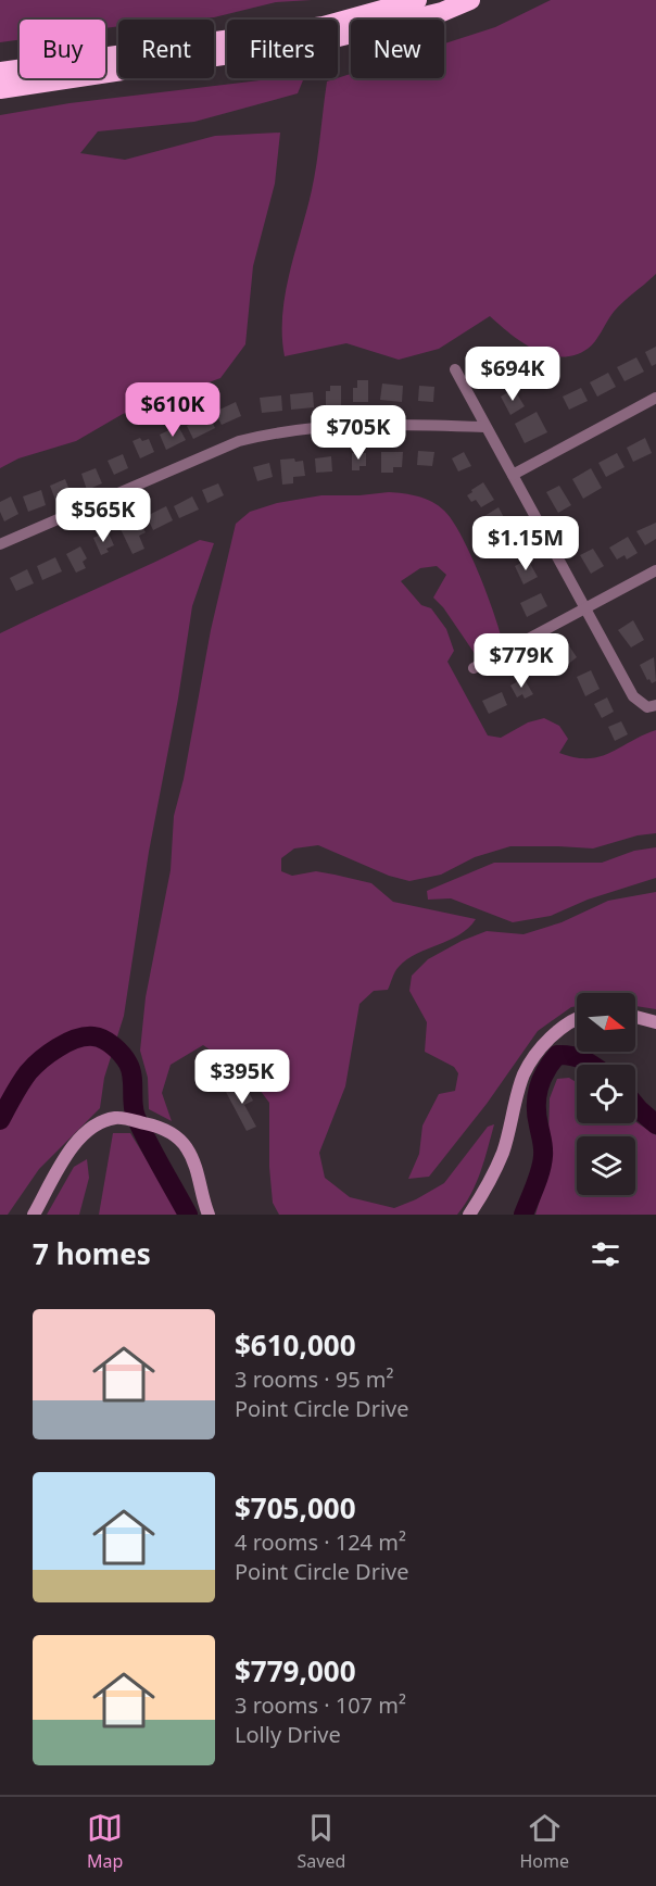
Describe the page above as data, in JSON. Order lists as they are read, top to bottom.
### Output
{
  "north": "right",
  "page": {
    "chip": [
      "Buy",
      "Rent",
      "Filters",
      "New"
    ],
    "price": [
      "$694K",
      "$610K",
      "$705K",
      "$565K",
      "$1.15M",
      "$779K",
      "$395K"
    ],
    "heading": "7 homes",
    "list": [
      {
        "name": "$610,000",
        "note": "3 rooms · 95 m² · Point Circle Drive"
      },
      {
        "name": "$705,000",
        "note": "4 rooms · 124 m² · Point Circle Drive"
      },
      {
        "name": "$779,000",
        "note": "3 rooms · 107 m² · Lolly Drive"
      }
    ],
    "tabs": ["Map", "Saved", "Home"]
  }
}
